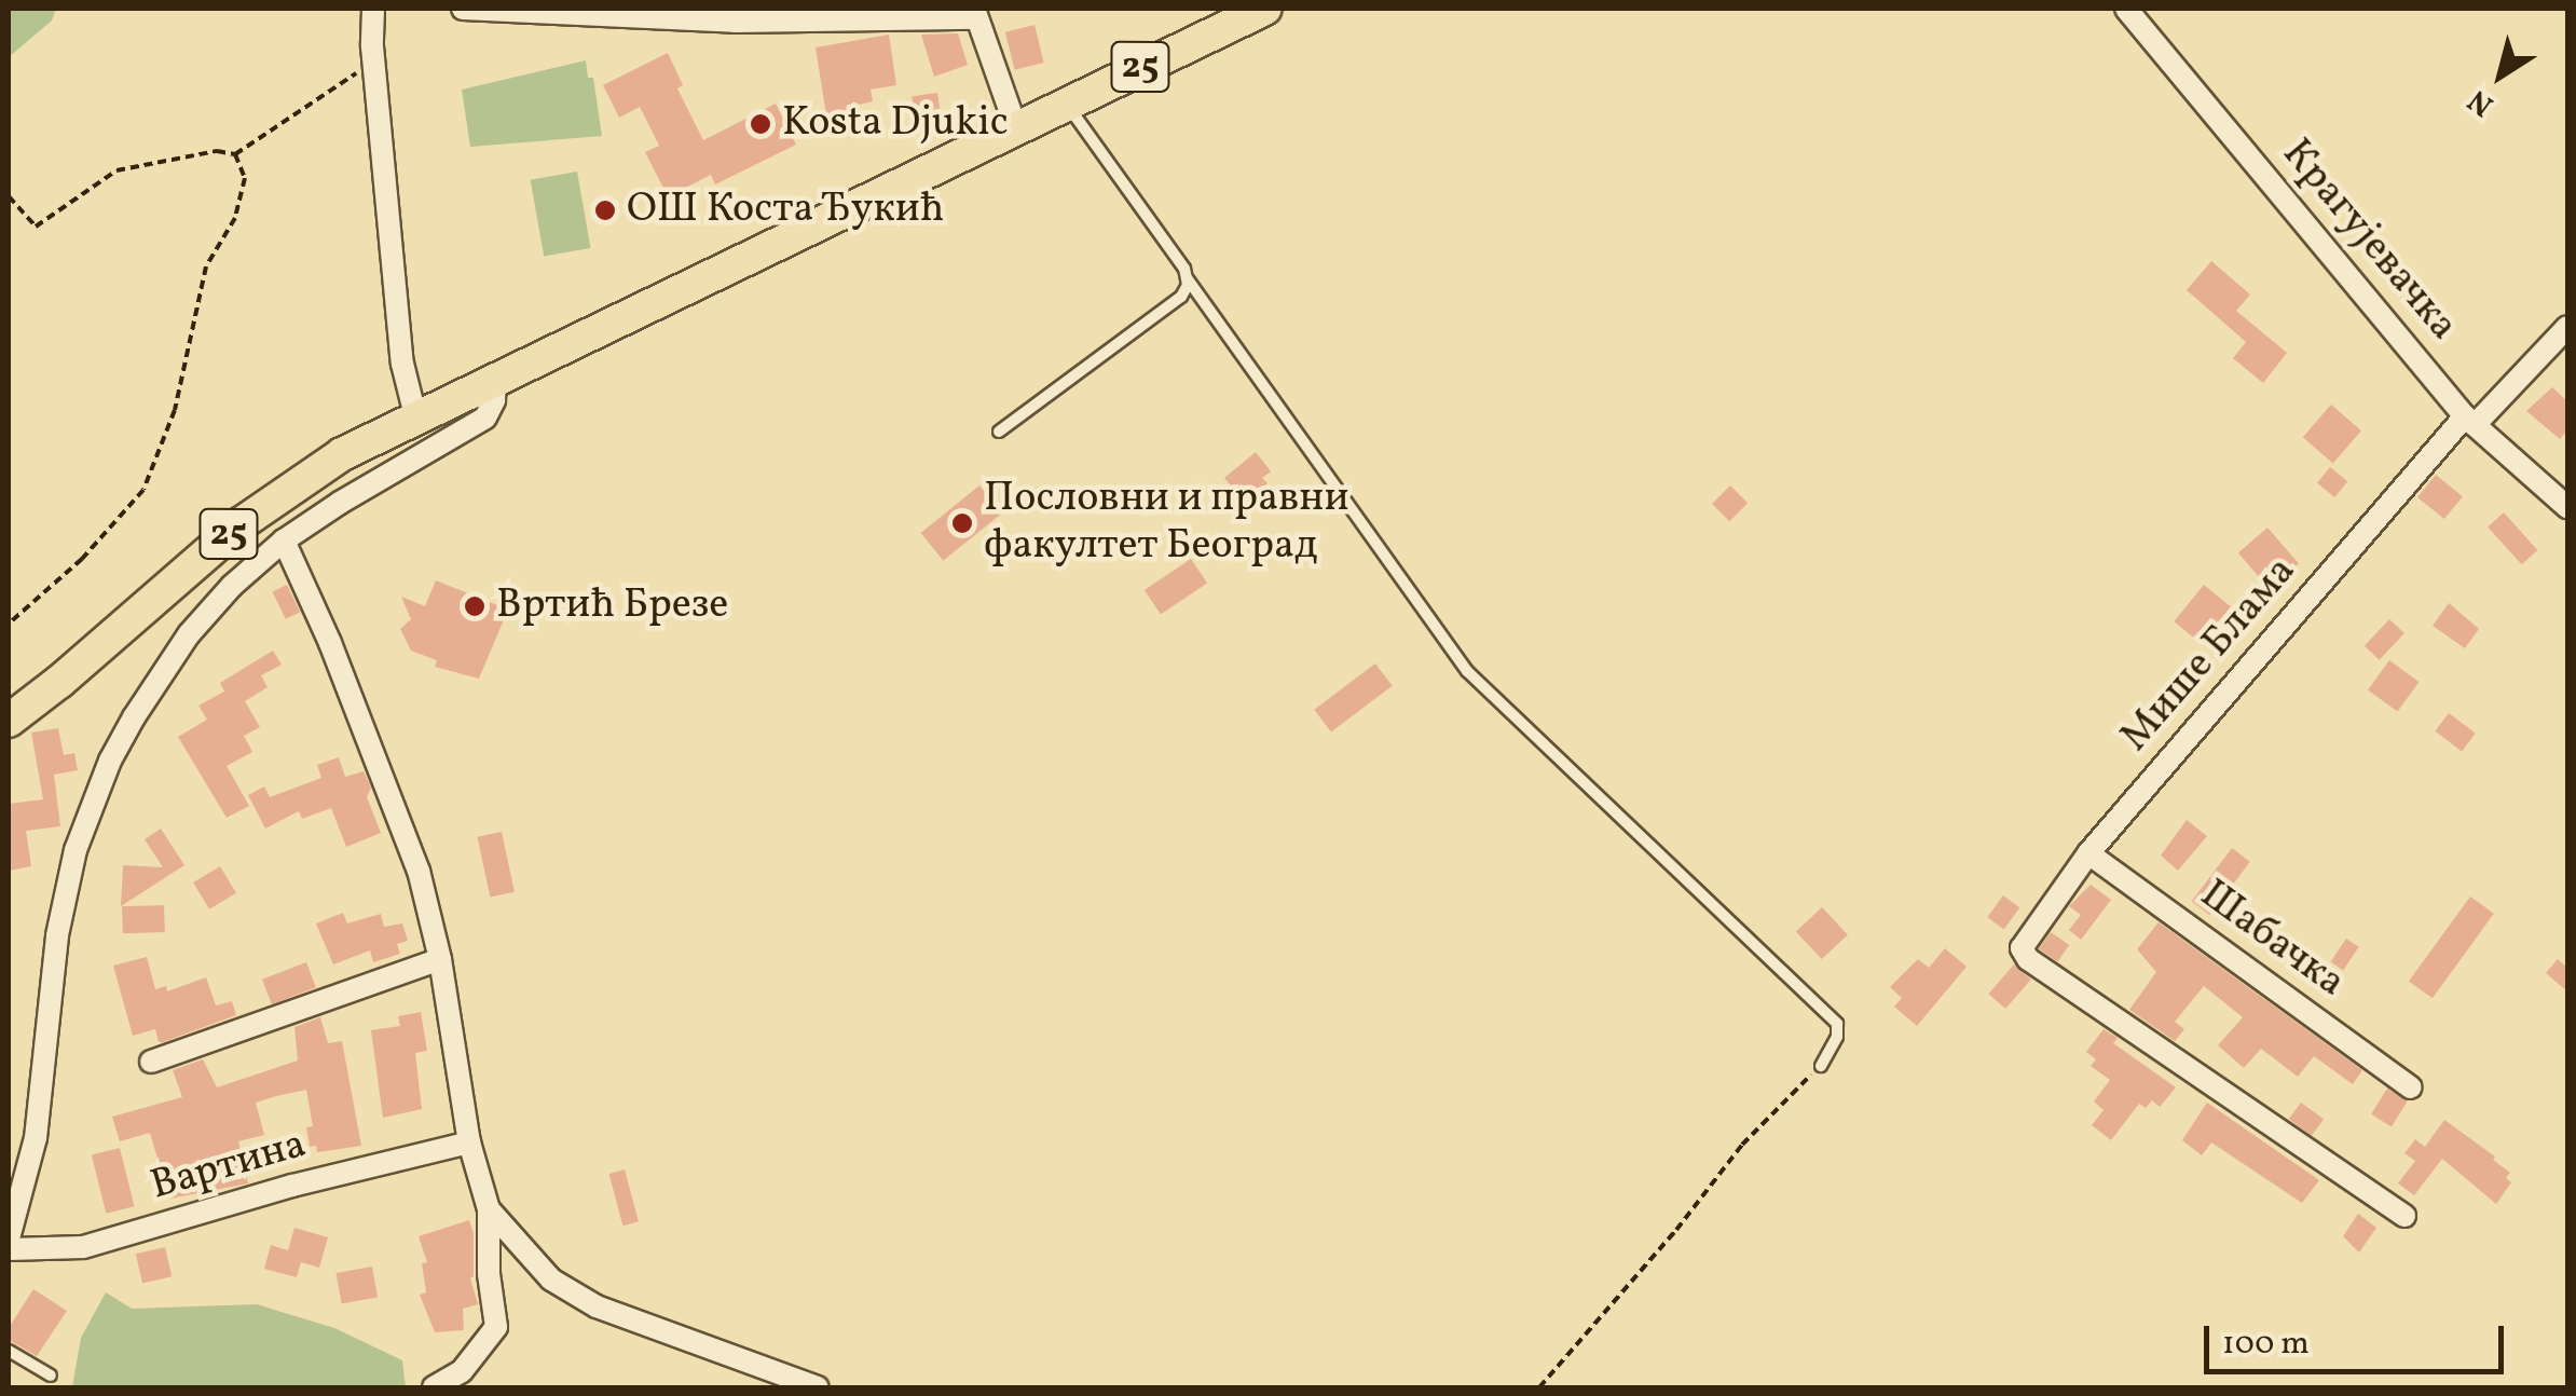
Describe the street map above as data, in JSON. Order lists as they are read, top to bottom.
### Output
{
  "streets": {
    "main road": ["25"],
    "street": [
      "Крагујевачка",
      "Мише Блама",
      "Шабачка",
      "Вартина"
    ]
  },
  "crossings": [
    ["Крагујевачка", "Мише Блама"],
    ["Мише Блама", "Шабачка"]
  ],
  "places": [
    "Kosta Djukic",
    "ОШ Коста Ђукић",
    "Пословни и правни факултет Београд",
    "Вртић Брезе"
  ],
  "scale_bar": "100 m",
  "north": "bottom left"
}
